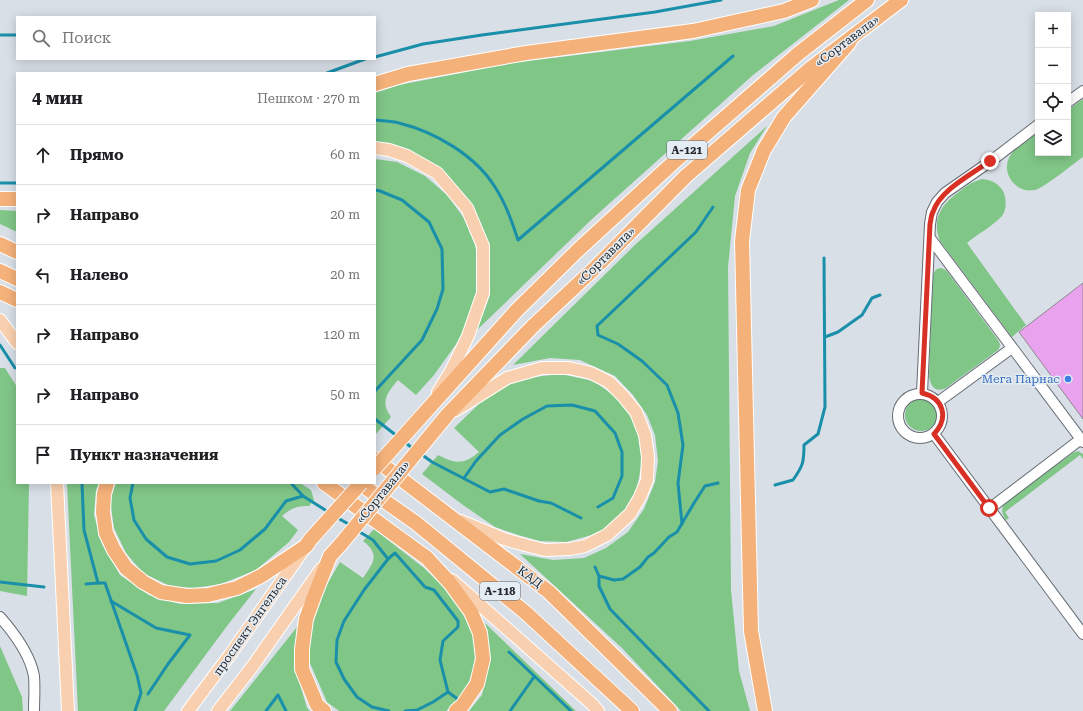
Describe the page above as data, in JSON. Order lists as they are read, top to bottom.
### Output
{
  "streets": {
    "highway": [
      "«Сортавала»",
      "А-121",
      "КАД",
      "А-118",
      "проспект Энгельса"
    ]
  },
  "crossings": [
    ["«Сортавала»", "проспект Энгельса"]
  ],
  "places": ["Мега Парнас"],
  "page": {
    "map_buttons": ["+", "−"],
    "search": "Поиск",
    "heading": ["4 мин", "Пешком · 270 m"],
    "list": [
      ["Прямо", "60 m"],
      ["Направо", "20 m"],
      ["Налево", "20 m"],
      ["Направо", "120 m"],
      ["Направо", "50 m"],
      "Пункт назначения"
    ]
  }
}
